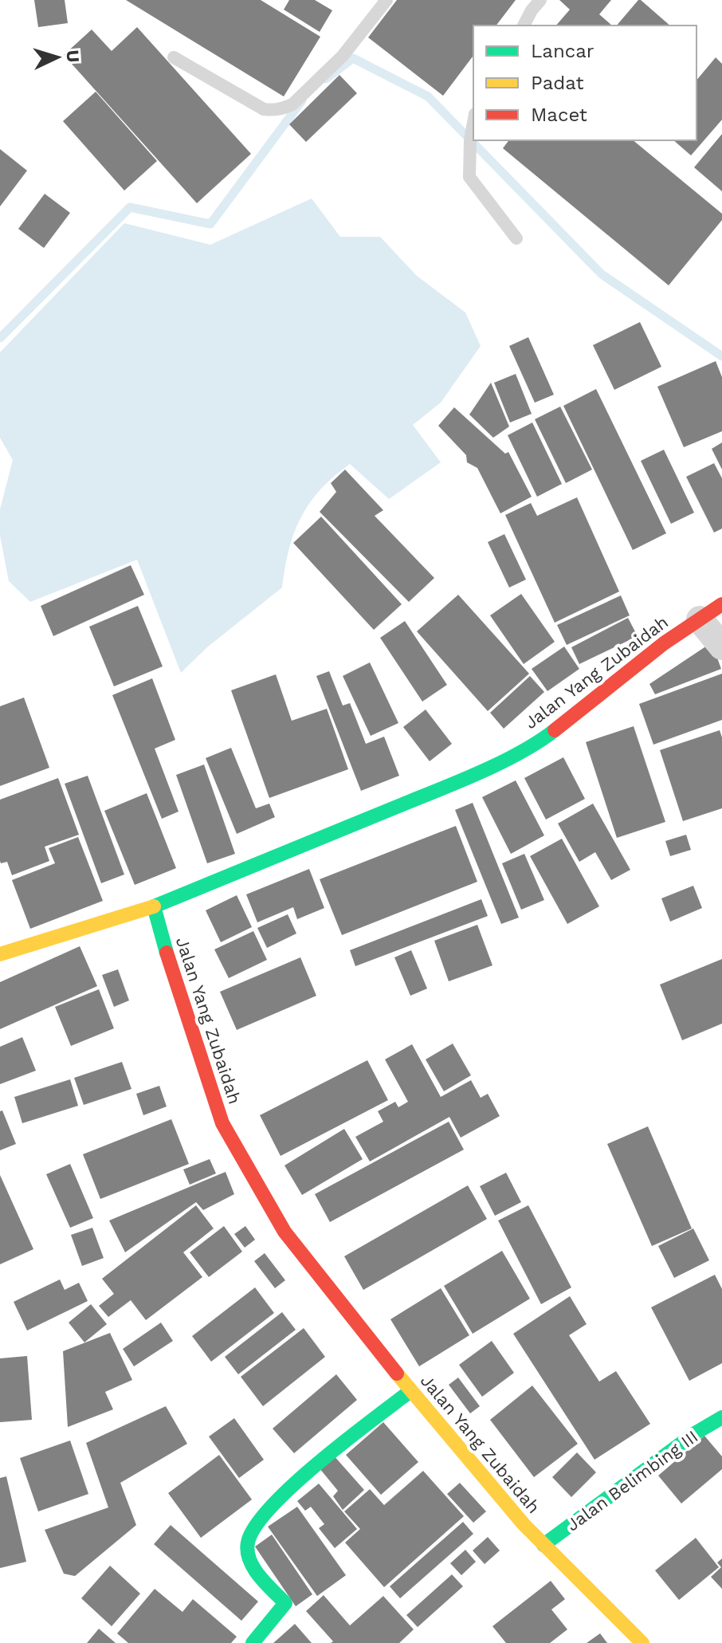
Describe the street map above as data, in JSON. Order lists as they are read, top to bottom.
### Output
{
  "streets": {
    "street": ["Jalan Yang Zubaidah", "Jalan Belimbing III"]
  },
  "crossings": [
    ["Jalan Yang Zubaidah", "Jalan Belimbing III"]
  ],
  "legend": ["Lancar", "Padat", "Macet"],
  "north": "right"
}
